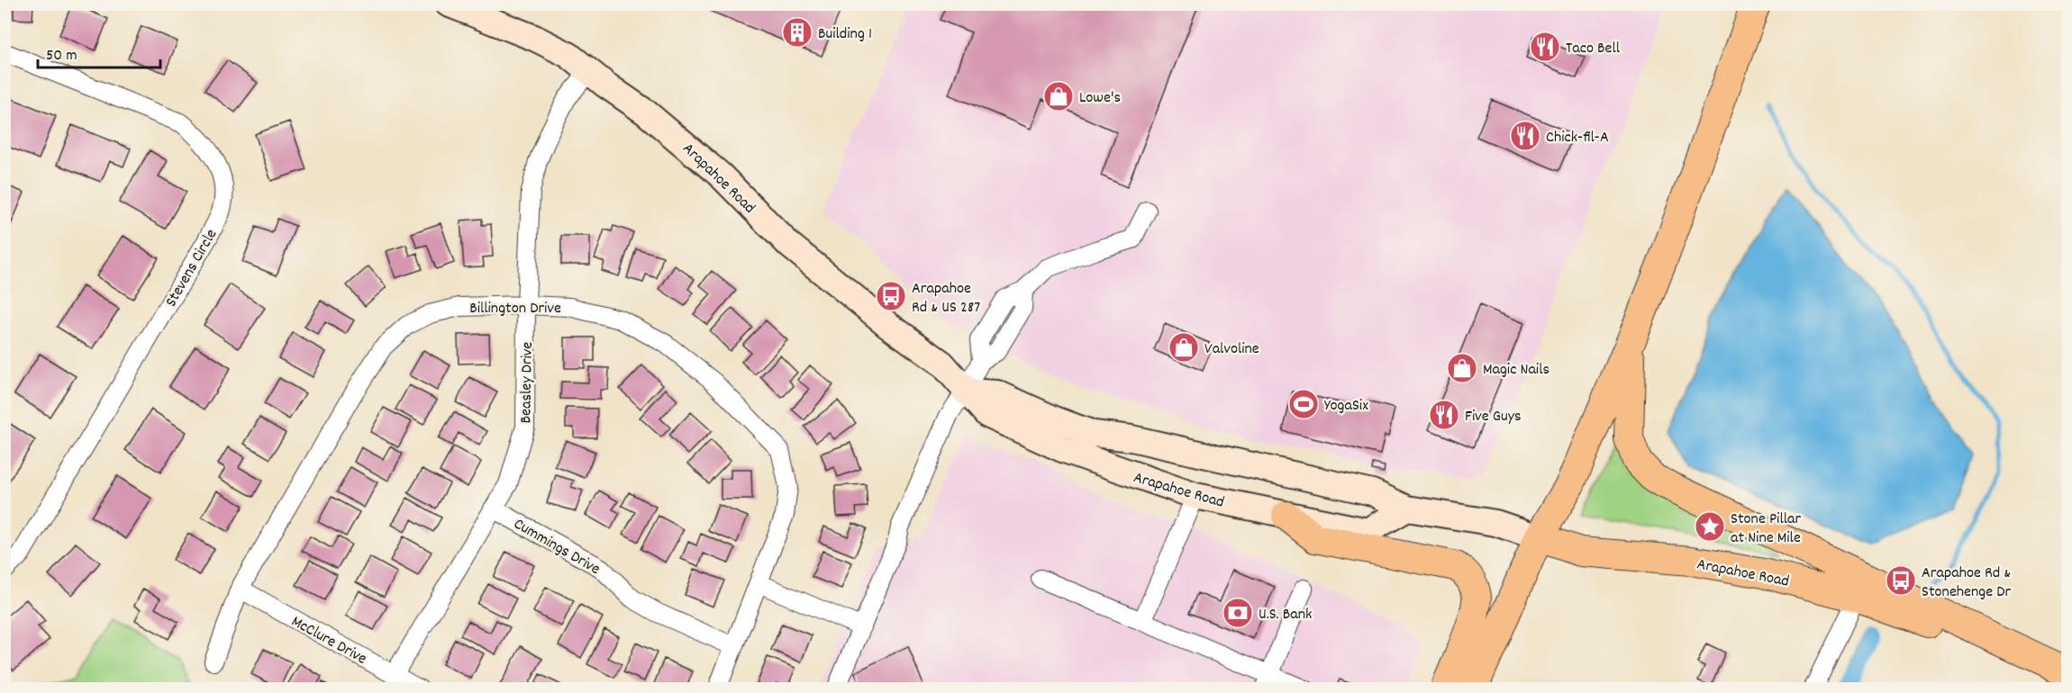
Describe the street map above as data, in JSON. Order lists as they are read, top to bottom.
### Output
{
  "streets": {
    "main road": ["Arapahoe Road"],
    "street": [
      "Stevens Circle",
      "Billington Drive",
      "Beasley Drive",
      "Cummings Drive",
      "McClure Drive"
    ]
  },
  "crossings": [
    ["Arapahoe Road", "Beasley Drive"],
    ["Billington Drive", "Beasley Drive"],
    ["Billington Drive", "Cummings Drive"],
    ["Billington Drive", "McClure Drive"],
    ["Beasley Drive", "Cummings Drive"],
    ["Beasley Drive", "McClure Drive"]
  ],
  "places": {
    "building": ["Building 1"],
    "restaurant": ["Taco Bell", "Chick-fil-A", "Five Guys"],
    "shop": ["Lowe's", "Valvoline", "Magic Nails"],
    "bus stop": ["Arapahoe Rd & US 287", "Arapahoe Rd & Stonehenge Dr"],
    "sports": ["YogaSix"],
    "place": ["Stone Pillar at Nine Mile"],
    "bank": ["U.S. Bank"]
  },
  "scale_bar": "50 m"
}
